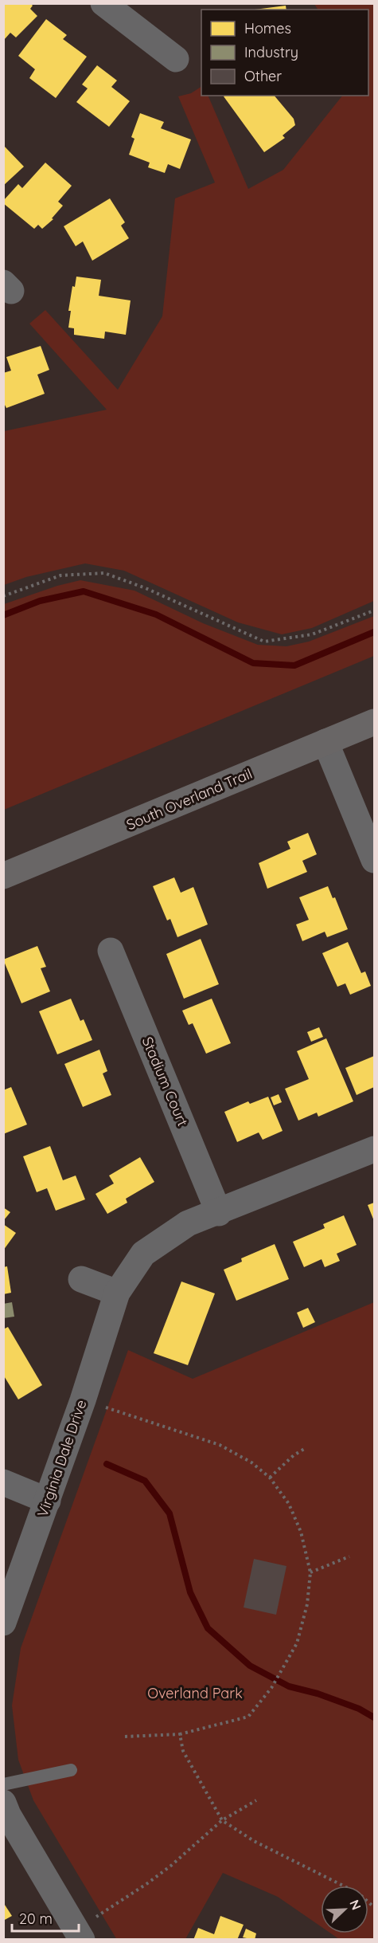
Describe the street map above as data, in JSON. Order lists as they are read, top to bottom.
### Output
{
  "streets": {
    "main road": ["South Overland Trail"],
    "street": ["Stadium Court", "Virginia Dale Drive"]
  },
  "crossings": [
    ["Stadium Court", "Virginia Dale Drive"]
  ],
  "parks": ["Overland Park"],
  "legend": ["Homes", "Industry", "Other"],
  "scale_bar": "20 m",
  "north": "top right"
}
